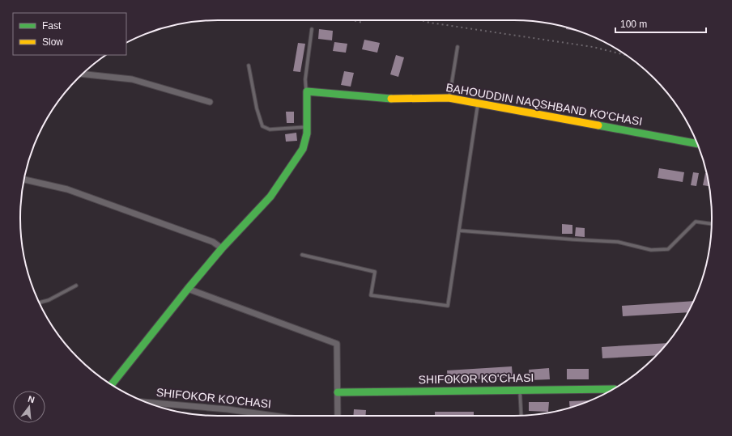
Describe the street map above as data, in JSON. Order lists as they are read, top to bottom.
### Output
{
  "streets": {
    "street": ["BAHOUDDIN NAQSHBAND KO'CHASI", "SHIFOKOR KO'CHASI"]
  },
  "legend": ["Fast", "Slow"],
  "scale_bar": "100 m",
  "north": "top"
}
